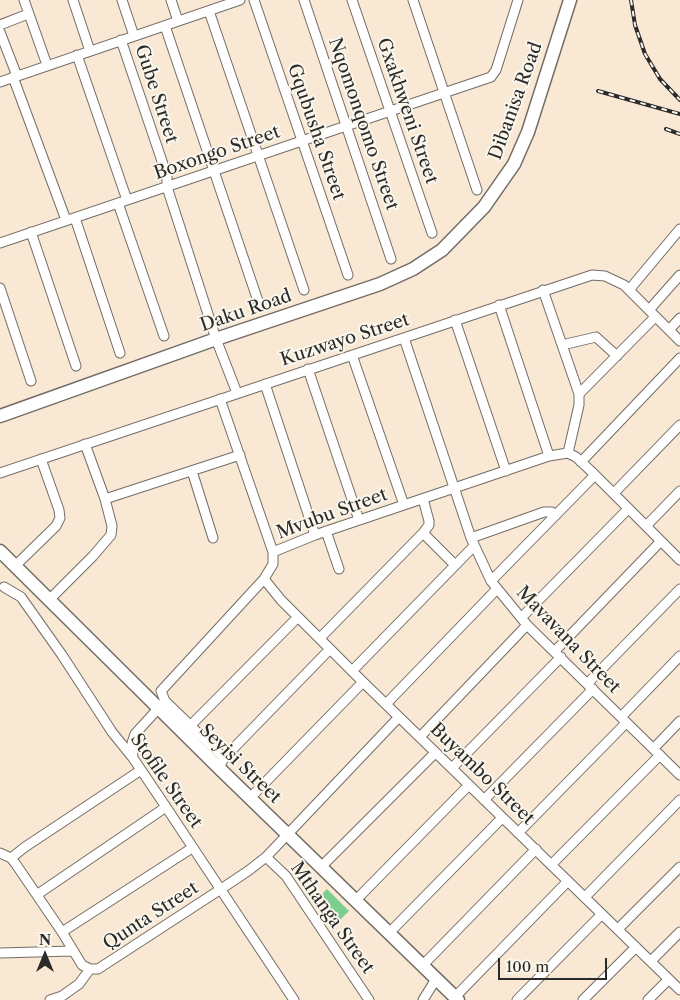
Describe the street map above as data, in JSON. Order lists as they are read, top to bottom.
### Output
{
  "streets": {
    "main road": ["Dibanisa Road", "Daku Road", "Seyisi Street"],
    "street": [
      "Gube Street",
      "Gxakhweni Street",
      "Nqomonqomo Street",
      "Gqubusha Street",
      "Boxongo Street",
      "Kuzwayo Street",
      "Mvubu Street",
      "Mavavana Street",
      "Buyambo Street",
      "Stofile Street",
      "Qunta Street",
      "Mthanga Street"
    ]
  },
  "crossings": [
    ["Gube Street", "Boxongo Street"],
    ["Gube Street", "Daku Road"],
    ["Gube Street", "Kuzwayo Street"],
    ["Dibanisa Road", "Daku Road"],
    ["Gxakhweni Street", "Boxongo Street"],
    ["Nqomonqomo Street", "Boxongo Street"],
    ["Gqubusha Street", "Boxongo Street"],
    ["Kuzwayo Street", "Mavavana Street"],
    ["Mvubu Street", "Mavavana Street"],
    ["Mvubu Street", "Seyisi Street"],
    ["Mvubu Street", "Buyambo Street"],
    ["Seyisi Street", "Qunta Street"],
    ["Buyambo Street", "Qunta Street"],
    ["Stofile Street", "Qunta Street"],
    ["Qunta Street", "Mthanga Street"]
  ],
  "scale_bar": "100 m",
  "north": "top"
}
